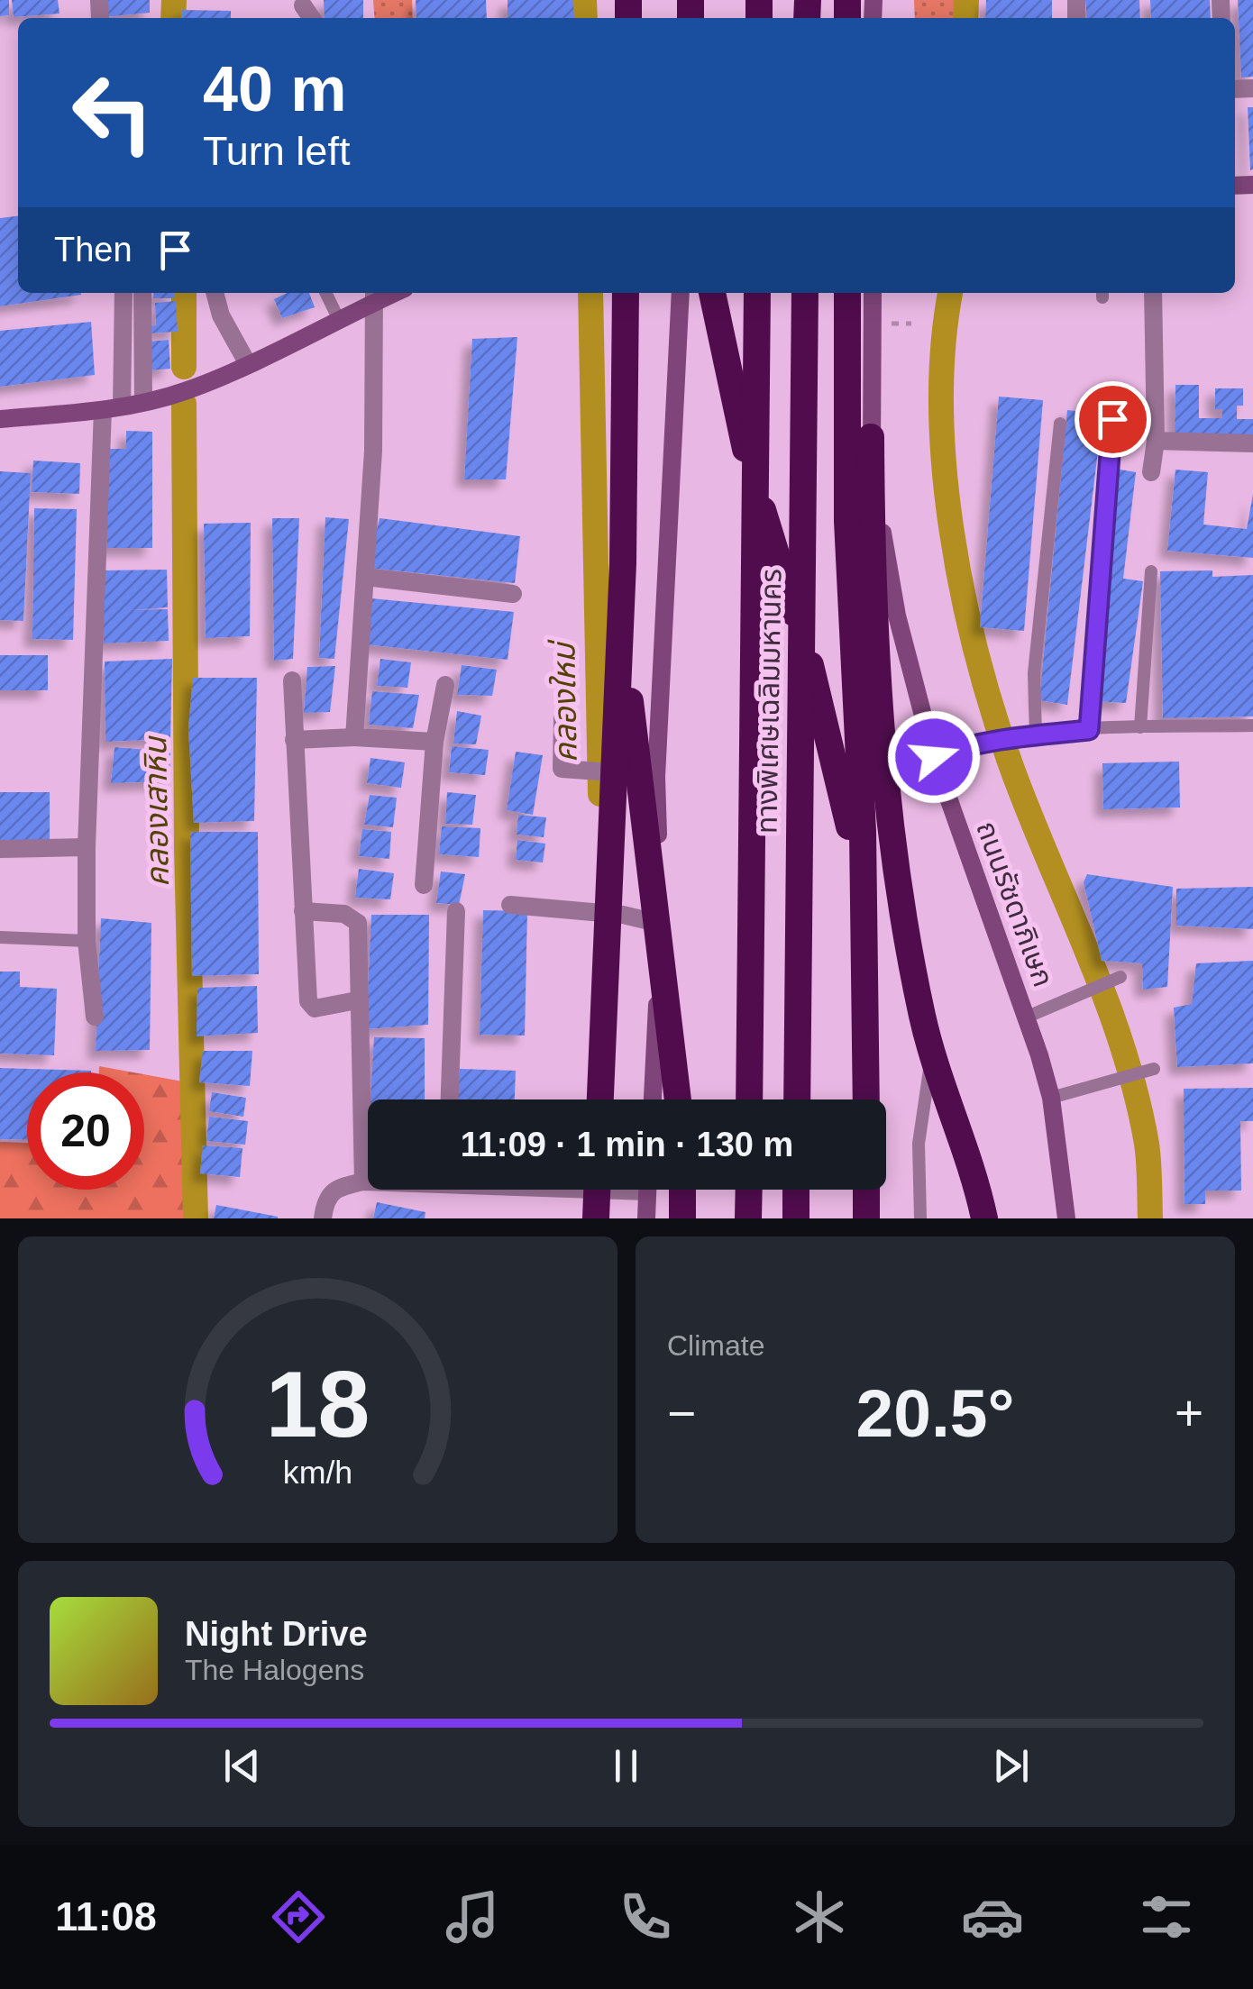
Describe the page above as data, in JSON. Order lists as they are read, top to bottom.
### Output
{
  "streets": {
    "highway": ["ทางพิเศษเฉลิมมหานคร"],
    "main road": ["ถนนรัชดาภิเษก"]
  },
  "water": ["คลองใหม่", "คลองเสาหิน"],
  "page": {
    "turn": ["40 m", "Turn left"],
    "then": "Then",
    "limit": "20",
    "trip": "11:09 · 1 min · 130 m",
    "tile": "Climate",
    "heat": ["−", "20.5°", "+"],
    "song": ["Night Drive", "The Halogens"],
    "tabs": "11:08",
    "gauge": ["18", "km/h"]
  }
}
